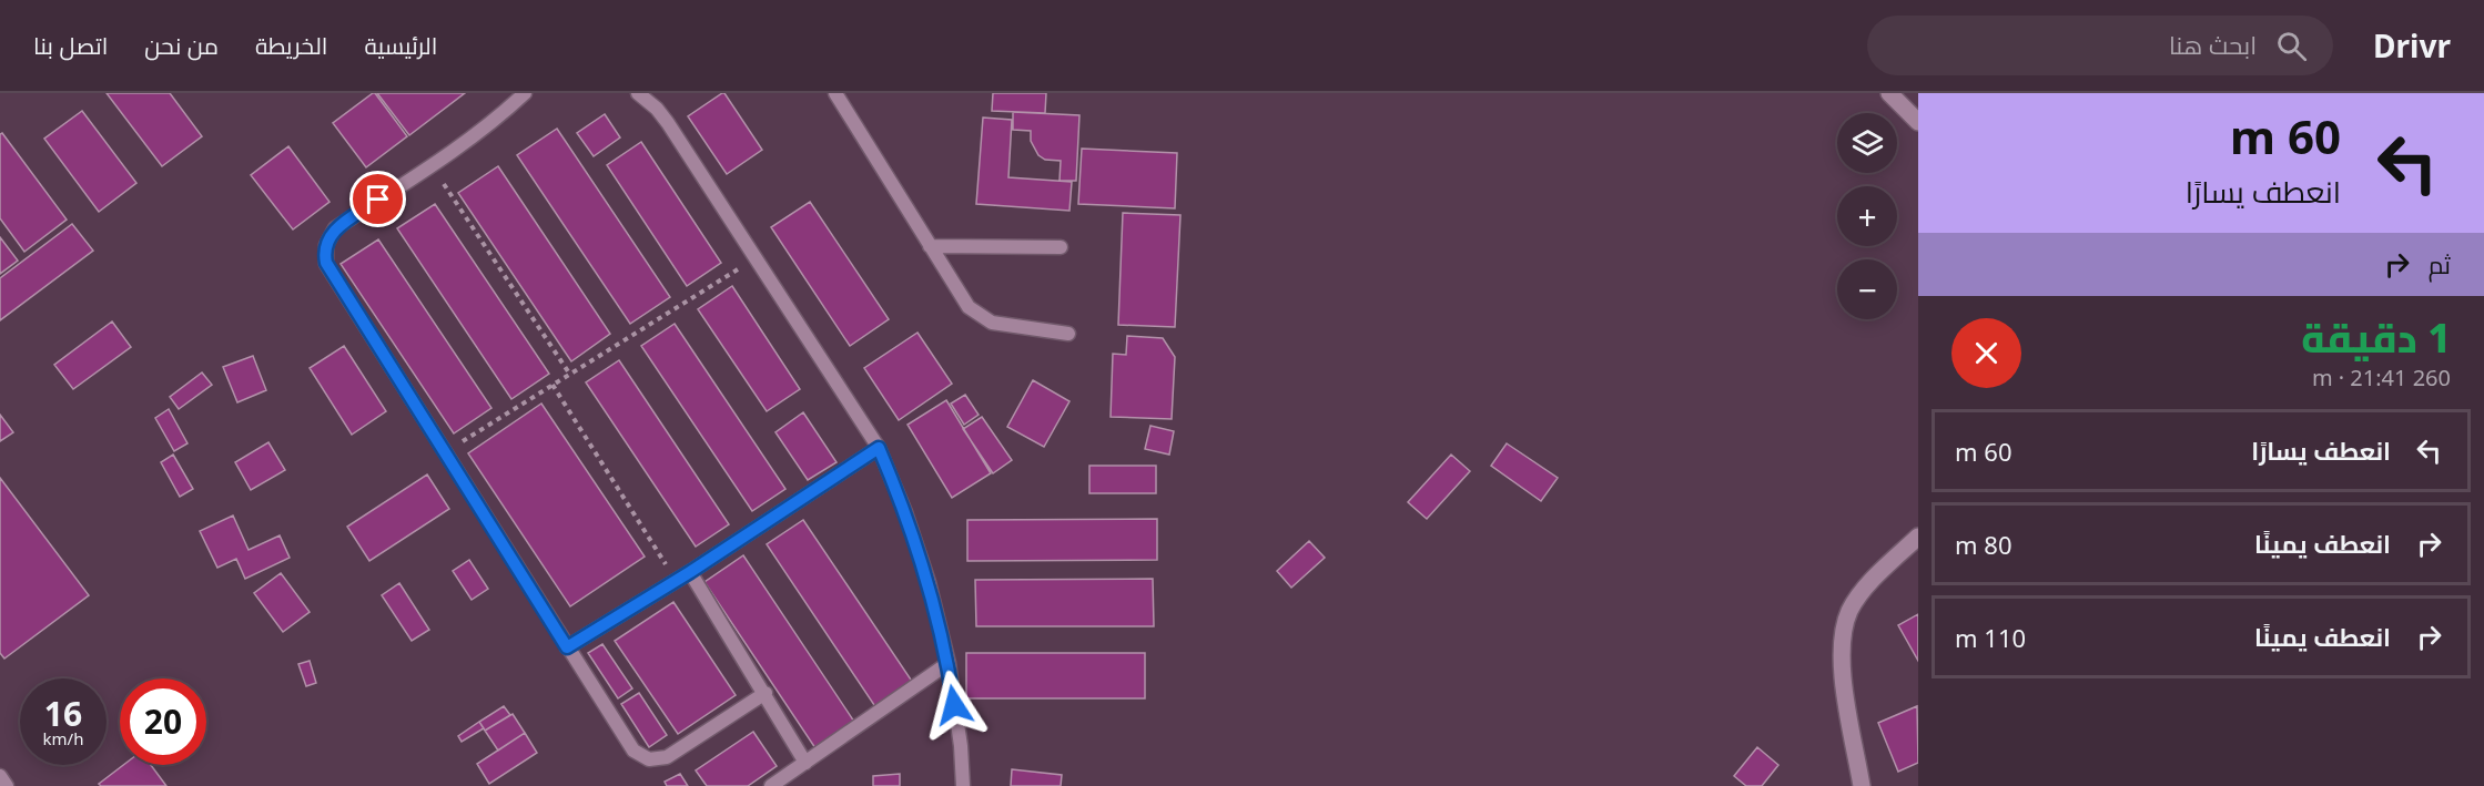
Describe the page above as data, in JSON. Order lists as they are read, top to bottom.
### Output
{
  "page": {
    "header": "Drivr",
    "search": "ابحث هنا",
    "nav": [
      "الرئيسية",
      "الخريطة",
      "من نحن",
      "اتصل بنا"
    ],
    "turn": ["60 m", "انعطف يسارًا"],
    "map_buttons": ["+", "−"],
    "then": "ثم",
    "heading": ["1 دقيقة", "260 m · 21:41"],
    "list": [
      {
        "name": "انعطف يسارًا",
        "value": "60 m"
      },
      {
        "name": "انعطف يمينًا",
        "value": "80 m"
      },
      {
        "name": "انعطف يمينًا",
        "value": "110 m"
      }
    ],
    "speed": "16 km/h",
    "limit": "20"
  }
}
